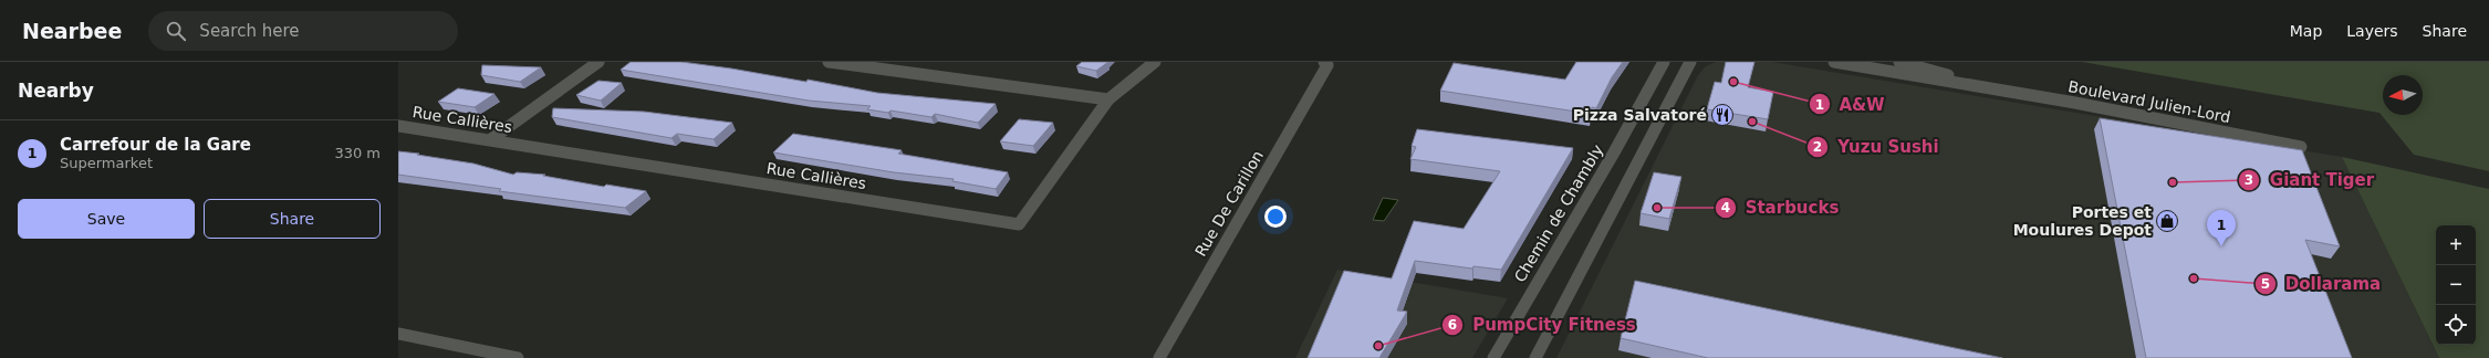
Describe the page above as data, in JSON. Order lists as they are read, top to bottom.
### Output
{
  "streets": {
    "street": [
      "Boulevard Julien-Lord",
      "Rue Callières",
      "Rue De Carillon",
      "Chemin de Chambly"
    ]
  },
  "places": {
    "other": [
      "A&W",
      "Yuzu Sushi",
      "Giant Tiger",
      "Starbucks",
      "Dollarama",
      "PumpCity Fitness"
    ],
    "restaurant": ["Pizza Salvatoré"],
    "shop": ["Portes et Moulures Depot"]
  },
  "north": "left",
  "page": {
    "header": "Nearbee",
    "search": "Search here",
    "nav": ["Map", "Layers", "Share"],
    "heading": "Nearby",
    "list": [
      {
        "mark": "1",
        "name": "Carrefour de la Gare",
        "note": "Supermarket",
        "value": "330 m"
      }
    ],
    "buttons": ["Save", "Share"],
    "pins": "1",
    "map_buttons": ["+", "−"]
  }
}
